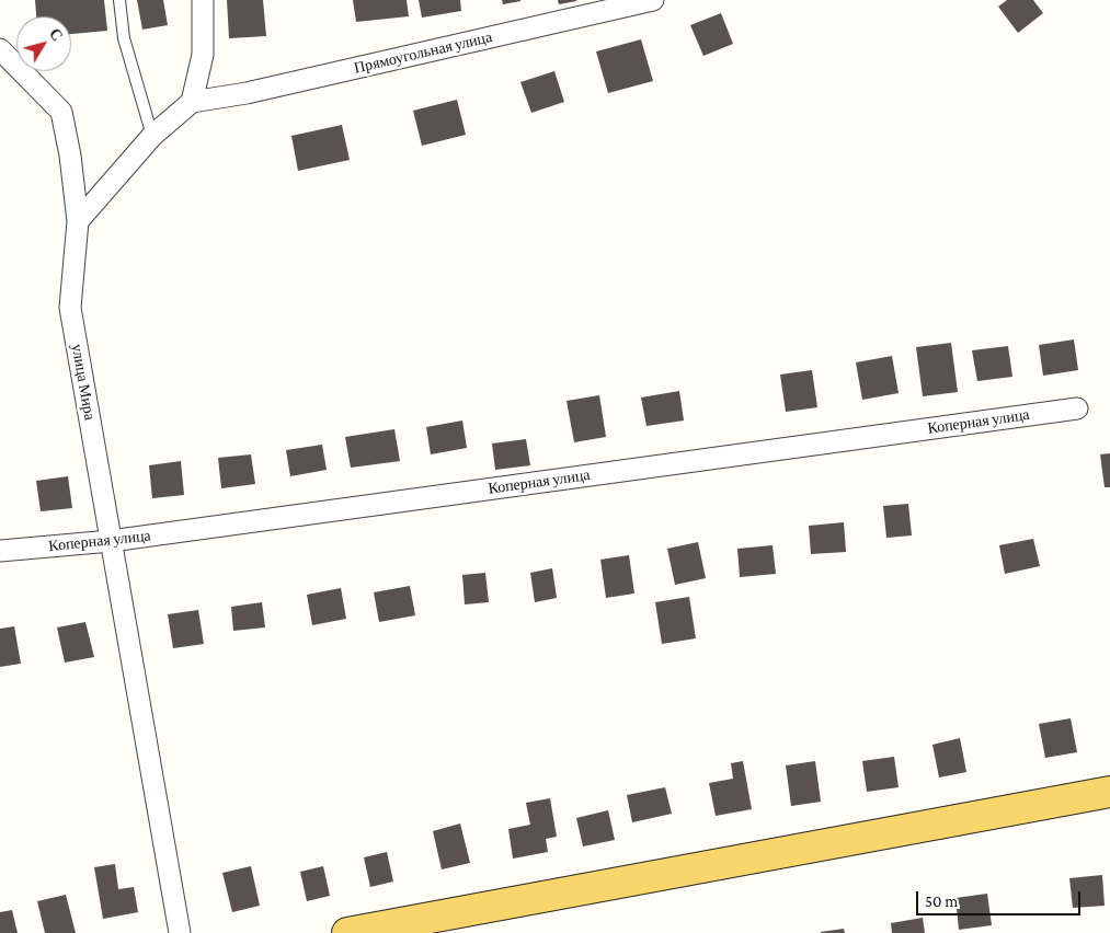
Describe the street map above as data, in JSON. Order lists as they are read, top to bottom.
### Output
{
  "streets": {
    "street": ["Прямоугольная улица", "улица Мира", "Коперная улица"]
  },
  "crossings": [
    ["улица Мира", "Коперная улица"]
  ],
  "scale_bar": "50 m",
  "north": "top right"
}
